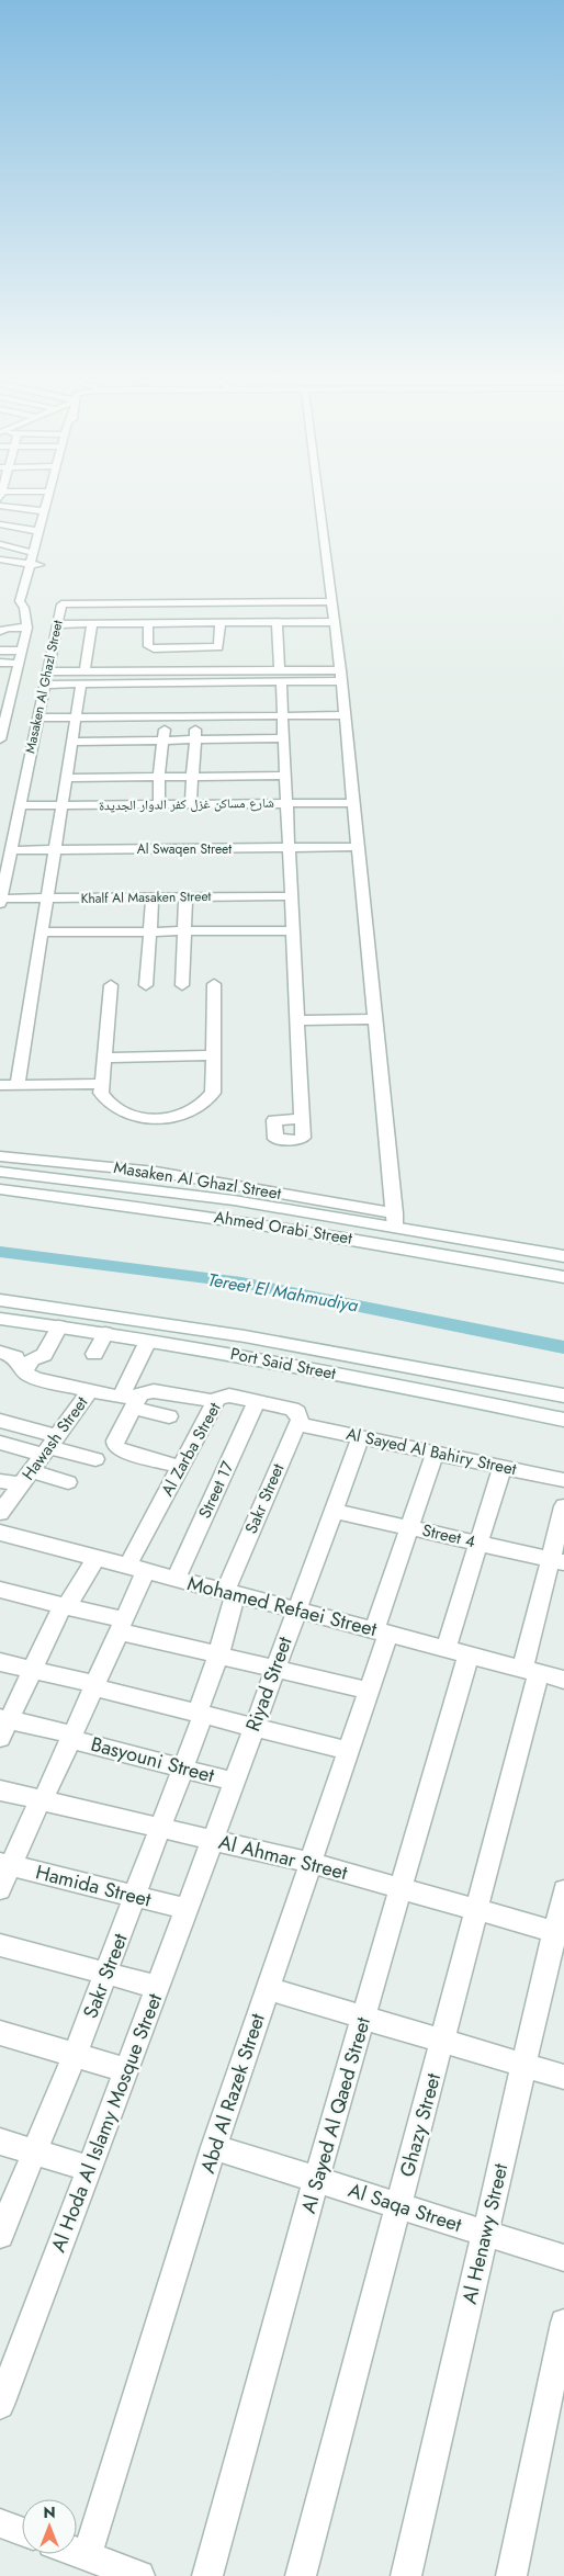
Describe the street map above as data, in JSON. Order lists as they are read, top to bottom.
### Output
{
  "streets": {
    "street": [
      "Masaken Al Ghazl Street",
      "شارع مساكن غزل كفر الدوار الجديدة",
      "Al Swaqen Street",
      "Khalf Al Masaken Street",
      "Ahmed Orabi Street",
      "Port Said Street",
      "Hawash Street",
      "Al Zarba Street",
      "Al Sayed Al Bahiry Street",
      "Street 17",
      "Sakr Street",
      "Street 4",
      "Mohamed Refaei Street",
      "Riyad Street",
      "Basyouni Street",
      "Al Ahmar Street",
      "Hamida Street",
      "Abd Al Razek Street",
      "Al Sayed Al Qaed Street",
      "Al Hoda Al Islamy Mosque Street",
      "Ghazy Street",
      "Al Saqa Street",
      "Al Henawy Street"
    ]
  },
  "crossings": [
    ["Masaken Al Ghazl Street", "شارع مساكن غزل كفر الدوار الجديدة"],
    ["Masaken Al Ghazl Street", "Al Swaqen Street"],
    ["Masaken Al Ghazl Street", "Khalf Al Masaken Street"],
    ["Masaken Al Ghazl Street", "Ahmed Orabi Street"],
    ["Al Zarba Street", "Al Sayed Al Bahiry Street"],
    ["Al Zarba Street", "Street 17"],
    ["Al Zarba Street", "Sakr Street"],
    ["Al Zarba Street", "Mohamed Refaei Street"],
    ["Al Zarba Street", "Basyouni Street"],
    ["Al Zarba Street", "Al Ahmar Street"],
    ["Al Zarba Street", "Hamida Street"],
    ["Al Sayed Al Bahiry Street", "Sakr Street"],
    ["Al Sayed Al Bahiry Street", "Riyad Street"],
    ["Al Sayed Al Bahiry Street", "Abd Al Razek Street"],
    ["Al Sayed Al Bahiry Street", "Al Sayed Al Qaed Street"],
    ["Street 17", "Mohamed Refaei Street"],
    ["Sakr Street", "Mohamed Refaei Street"],
    ["Sakr Street", "Basyouni Street"],
    ["Sakr Street", "Al Ahmar Street"],
    ["Sakr Street", "Hamida Street"],
    ["Street 4", "Riyad Street"],
    ["Street 4", "Abd Al Razek Street"],
    ["Street 4", "Al Sayed Al Qaed Street"],
    ["Street 4", "Ghazy Street"],
    ["Mohamed Refaei Street", "Riyad Street"],
    ["Mohamed Refaei Street", "Abd Al Razek Street"],
    ["Mohamed Refaei Street", "Al Sayed Al Qaed Street"],
    ["Mohamed Refaei Street", "Ghazy Street"],
    ["Riyad Street", "Basyouni Street"],
    ["Riyad Street", "Al Ahmar Street"],
    ["Riyad Street", "Al Hoda Al Islamy Mosque Street"],
    ["Al Ahmar Street", "Abd Al Razek Street"],
    ["Al Ahmar Street", "Al Sayed Al Qaed Street"],
    ["Al Ahmar Street", "Al Hoda Al Islamy Mosque Street"],
    ["Al Ahmar Street", "Ghazy Street"],
    ["Al Ahmar Street", "Al Henawy Street"],
    ["Hamida Street", "Al Hoda Al Islamy Mosque Street"],
    ["Abd Al Razek Street", "Al Saqa Street"],
    ["Al Sayed Al Qaed Street", "Al Saqa Street"],
    ["Ghazy Street", "Al Saqa Street"],
    ["Al Saqa Street", "Al Henawy Street"]
  ],
  "water": ["Tereet El Mahmudiya"],
  "north": "top"
}
